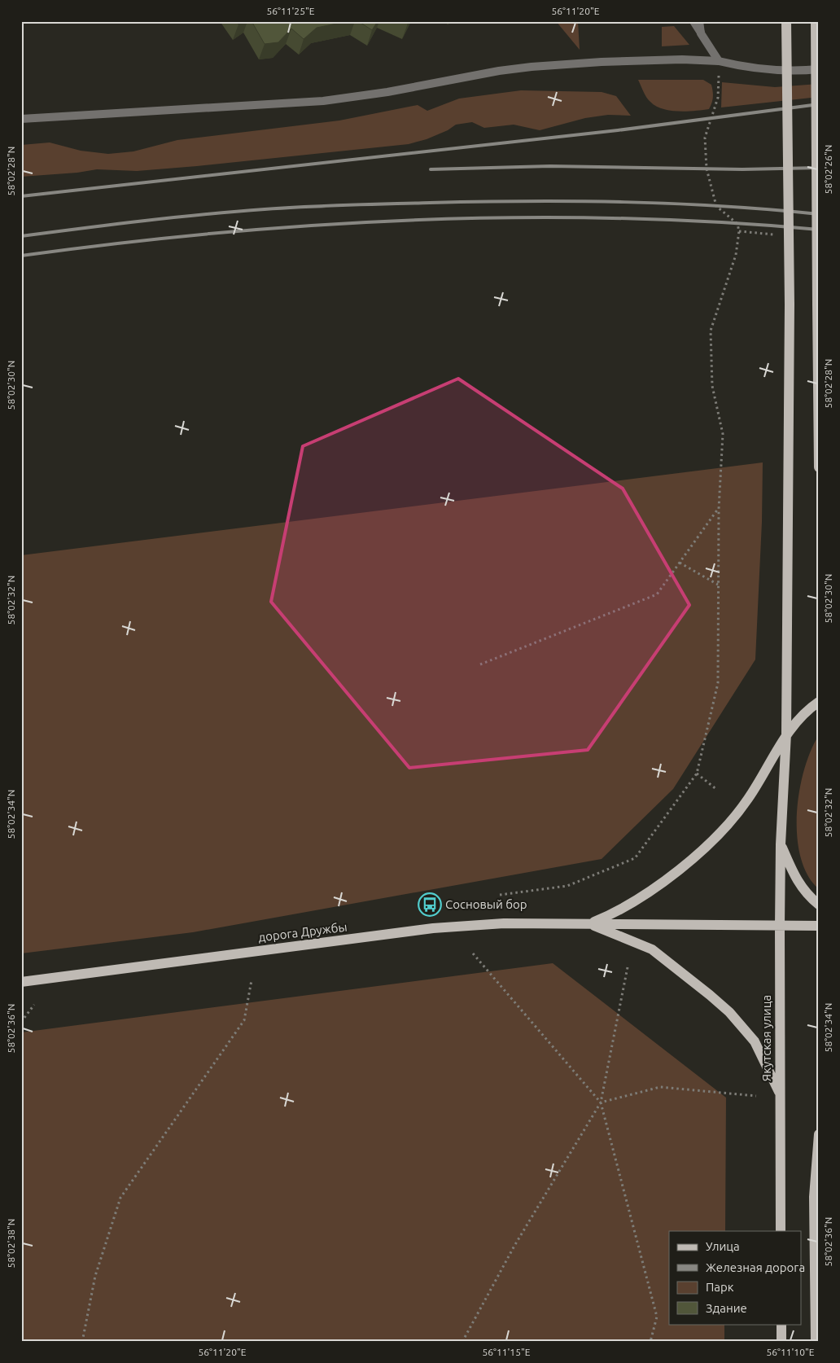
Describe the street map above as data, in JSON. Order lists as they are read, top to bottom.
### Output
{
  "streets": {
    "main road": ["дорога Дружбы", "Якутская улица"]
  },
  "crossings": [
    ["дорога Дружбы", "Якутская улица"]
  ],
  "places": {
    "bus stop": ["Сосновый бор"]
  },
  "legend": [
    "Улица",
    "Железная дорога",
    "Парк",
    "Здание"
  ],
  "coordinates": [
    "56°11'25\"E",
    "56°11'20\"E",
    "58°02'26\"N",
    "58°02'28\"N",
    "58°02'30\"N",
    "58°02'32\"N",
    "58°02'34\"N",
    "58°02'36\"N",
    "58°02'38\"N",
    "56°11'15\"E",
    "56°11'10\"E"
  ]
}
